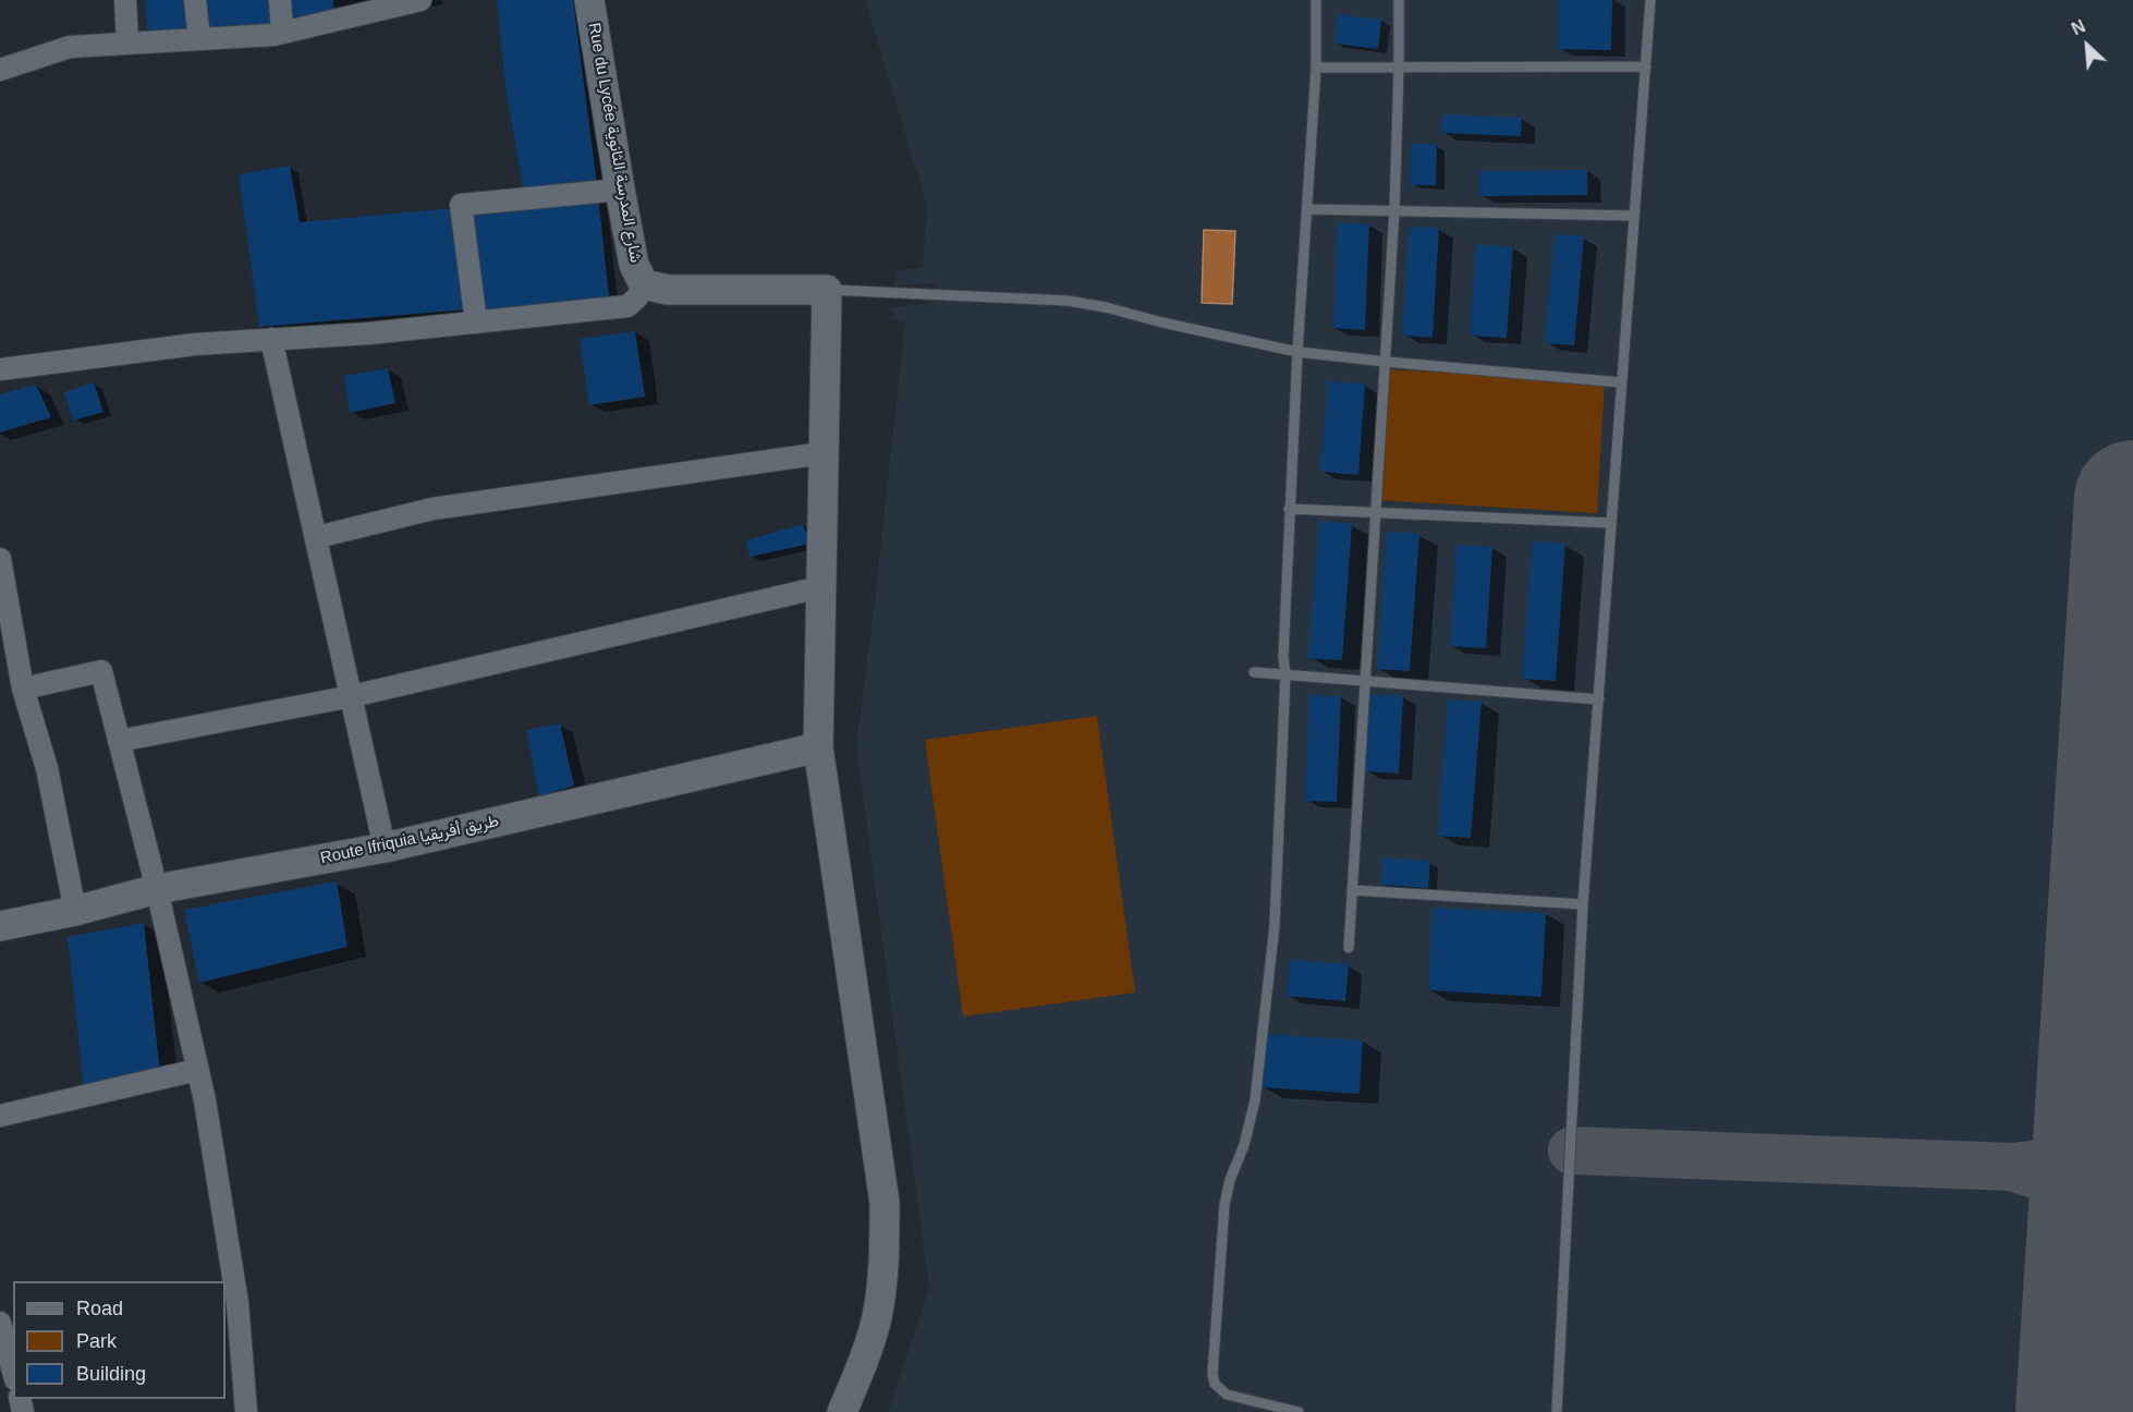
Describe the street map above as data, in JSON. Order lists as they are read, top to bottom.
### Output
{
  "streets": {
    "street": ["Rue du Lycée شارع المدرسة الثانوية", "Route Ifriquia طريق أفريقيا"]
  },
  "legend": ["Road", "Park", "Building"],
  "north": "top left"
}
